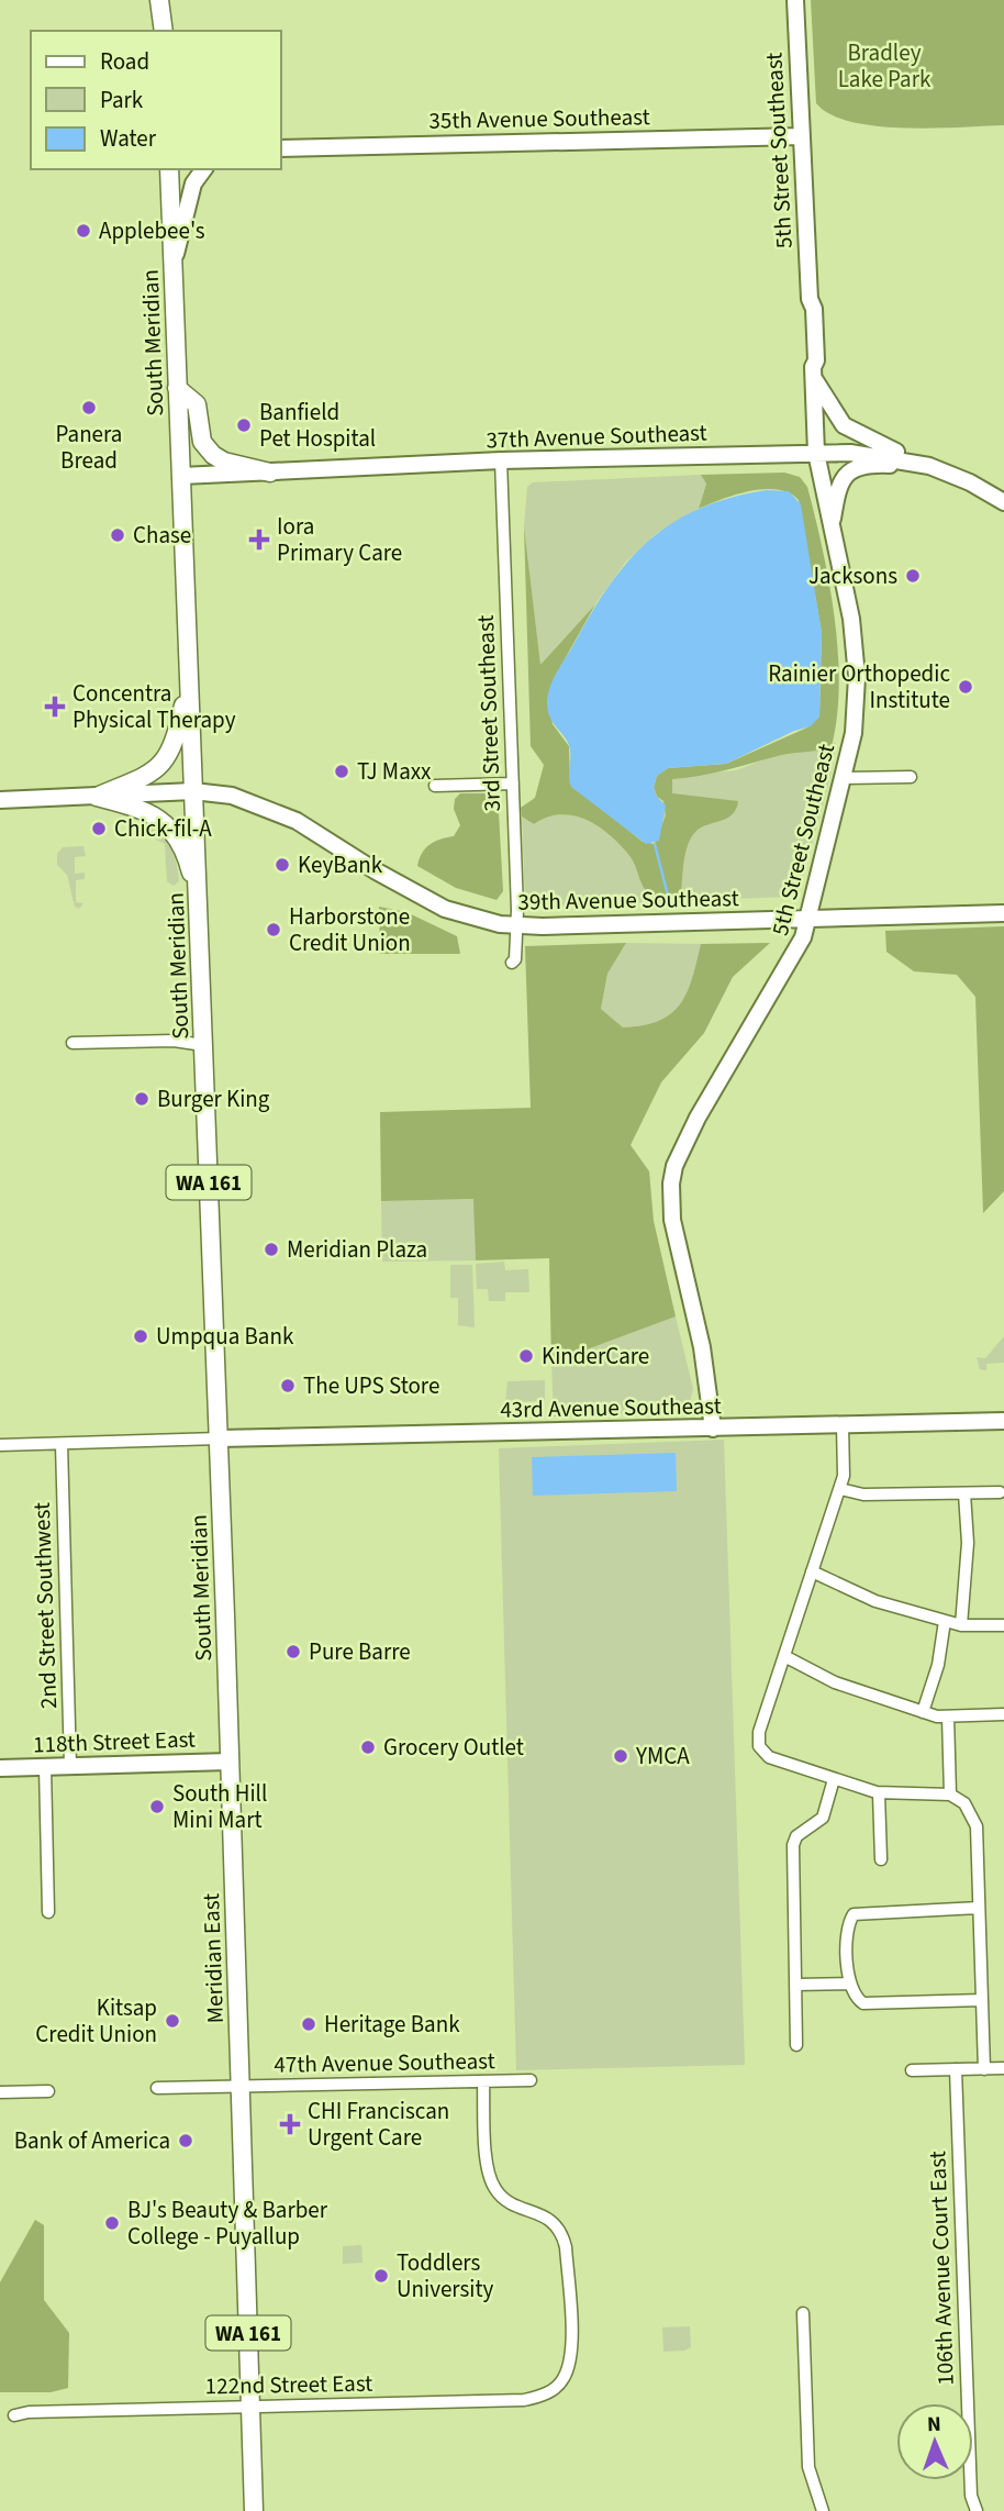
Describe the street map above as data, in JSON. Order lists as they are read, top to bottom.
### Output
{
  "streets": {
    "main road": ["South Meridian", "WA 161", "Meridian East"],
    "street": [
      "35th Avenue Southeast",
      "5th Street Southeast",
      "37th Avenue Southeast",
      "3rd Street Southeast",
      "39th Avenue Southeast",
      "43rd Avenue Southeast",
      "2nd Street Southwest",
      "118th Street East",
      "47th Avenue Southeast",
      "106th Avenue Court East",
      "122nd Street East"
    ]
  },
  "crossings": [
    ["35th Avenue Southeast", "5th Street Southeast"],
    ["5th Street Southeast", "37th Avenue Southeast"],
    ["5th Street Southeast", "39th Avenue Southeast"],
    ["5th Street Southeast", "43rd Avenue Southeast"],
    ["South Meridian", "37th Avenue Southeast"],
    ["South Meridian", "39th Avenue Southeast"],
    ["South Meridian", "43rd Avenue Southeast"],
    ["South Meridian", "118th Street East"],
    ["South Meridian", "Meridian East"],
    ["37th Avenue Southeast", "3rd Street Southeast"],
    ["3rd Street Southeast", "39th Avenue Southeast"],
    ["WA 161", "Meridian East"],
    ["WA 161", "122nd Street East"],
    ["2nd Street Southwest", "118th Street East"],
    ["118th Street East", "Meridian East"],
    ["Meridian East", "47th Avenue Southeast"],
    ["Meridian East", "122nd Street East"],
    ["47th Avenue Southeast", "122nd Street East"]
  ],
  "parks": ["Bradley Lake Park"],
  "places": {
    "other": [
      "Applebee's",
      "Panera Bread",
      "Banfield Pet Hospital",
      "Chase",
      "Jacksons",
      "Rainier Orthopedic Institute",
      "TJ Maxx",
      "Chick-fil-A",
      "KeyBank",
      "Harborstone Credit Union",
      "Burger King",
      "Meridian Plaza",
      "Umpqua Bank",
      "KinderCare",
      "The UPS Store",
      "Pure Barre",
      "Grocery Outlet",
      "YMCA",
      "South Hill Mini Mart",
      "Kitsap Credit Union",
      "Heritage Bank",
      "Bank of America",
      "BJ's Beauty & Barber College - Puyallup",
      "Toddlers University"
    ],
    "health": ["Iora Primary Care", "Concentra Physical Therapy", "CHI Franciscan Urgent Care"]
  },
  "legend": ["Road", "Park", "Water"],
  "north": "top"
}
